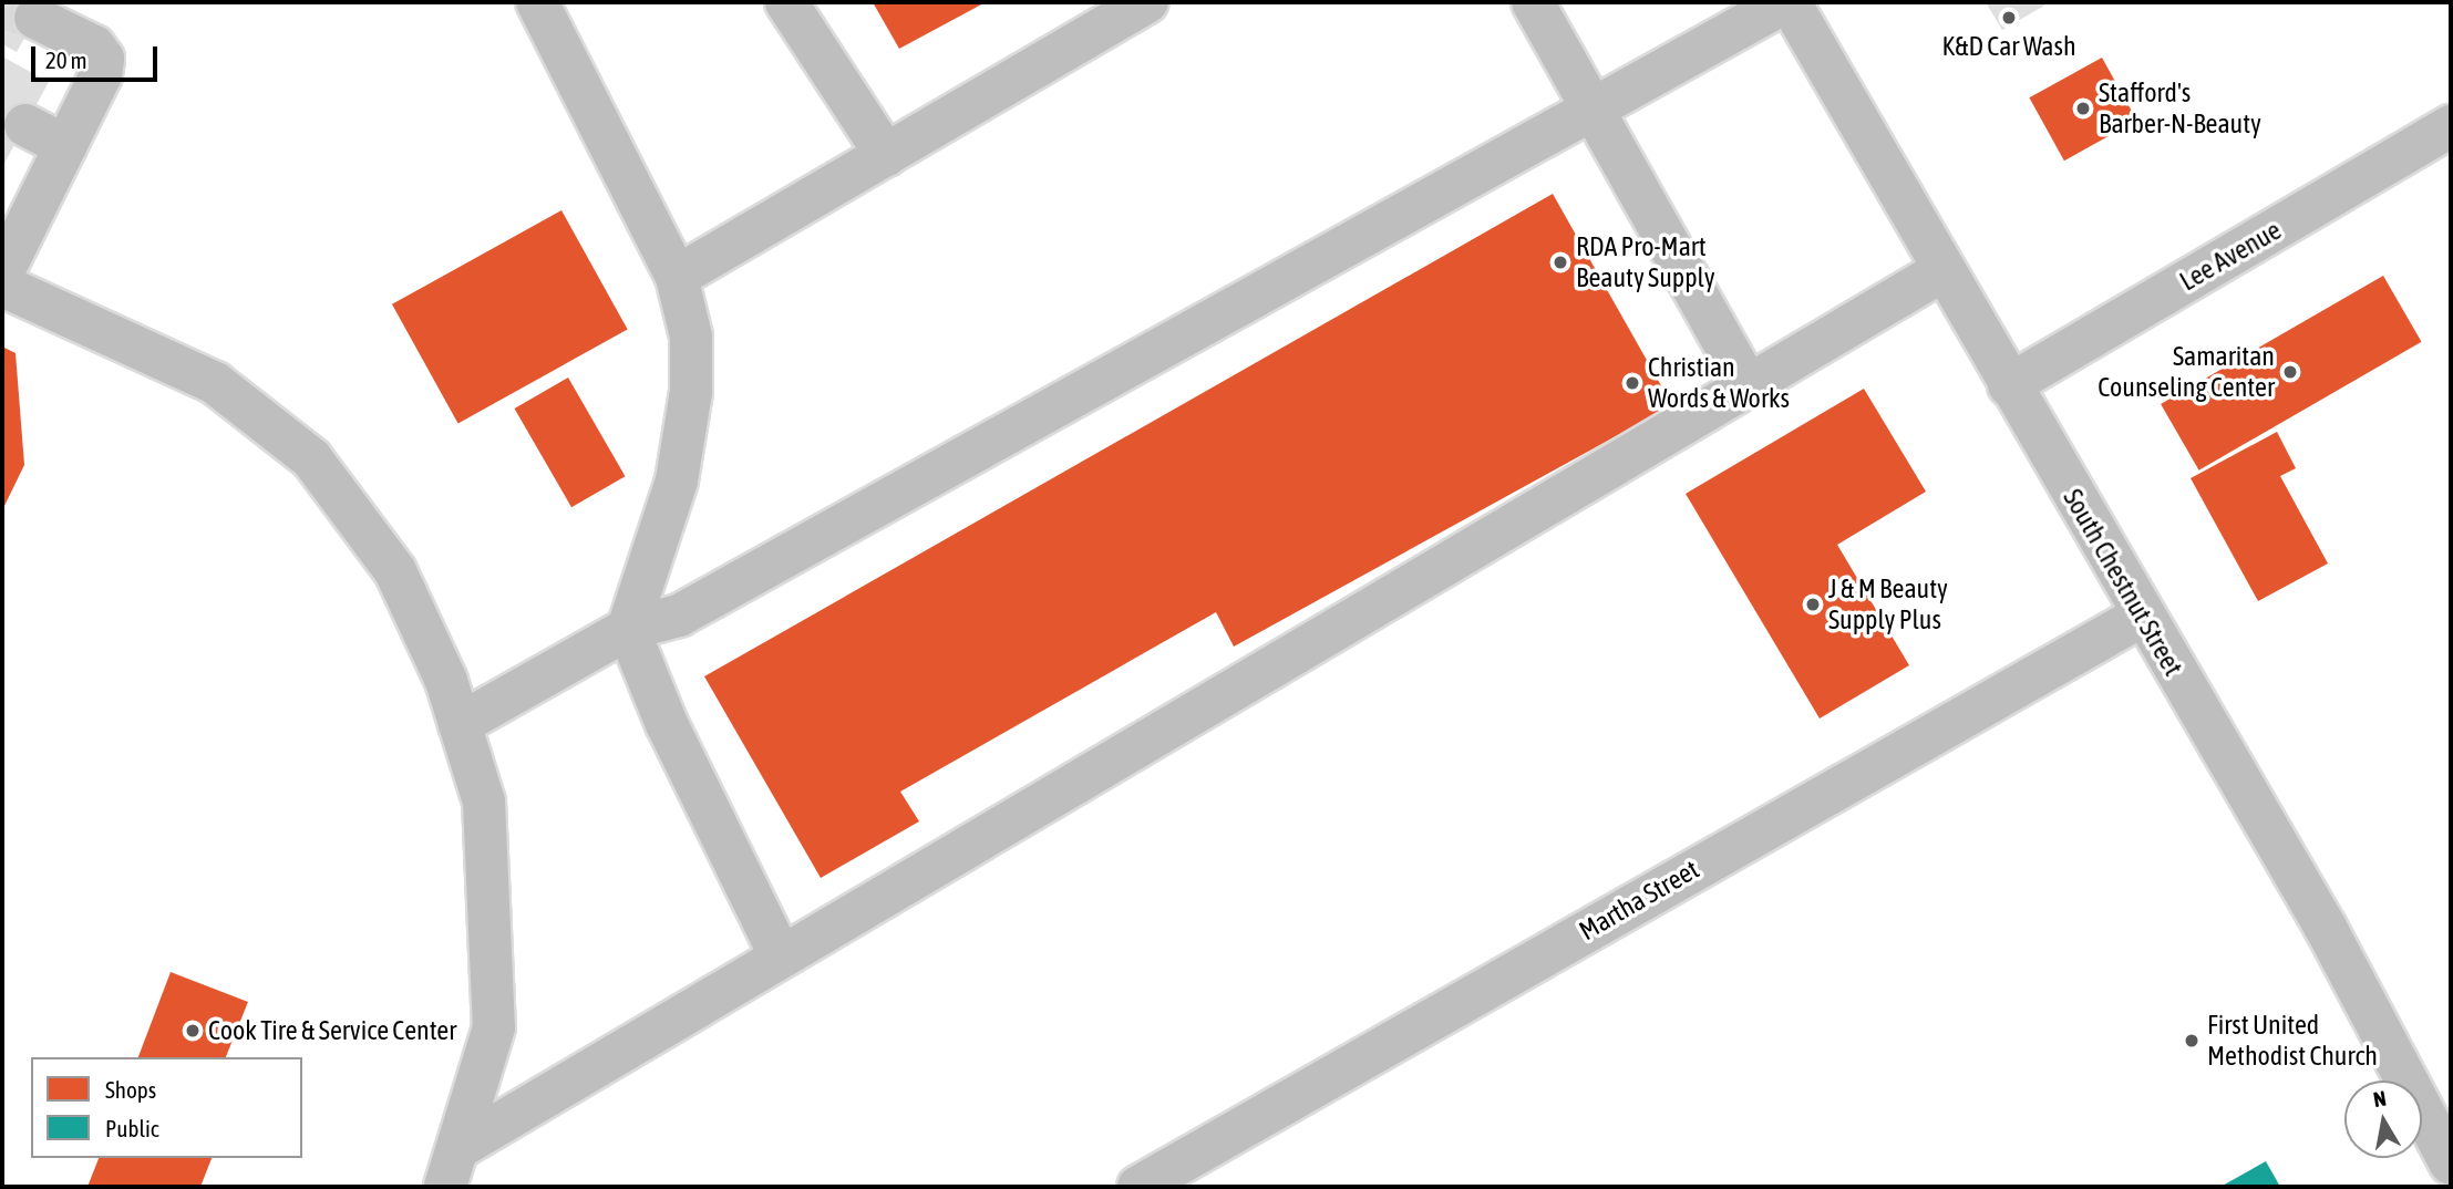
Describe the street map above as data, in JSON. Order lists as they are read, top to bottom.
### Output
{
  "streets": {
    "street": ["Lee Avenue", "South Chestnut Street", "Martha Street"]
  },
  "crossings": [
    ["Lee Avenue", "South Chestnut Street"],
    ["South Chestnut Street", "Martha Street"]
  ],
  "places": [
    "K&D Car Wash",
    "Stafford's Barber-N-Beauty",
    "RDA Pro-Mart Beauty Supply",
    "Samaritan Counseling Center",
    "Christian Words & Works",
    "J & M Beauty Supply Plus",
    "Cook Tire & Service Center",
    "First United Methodist Church"
  ],
  "legend": ["Shops", "Public"],
  "scale_bar": "20 m",
  "north": "top"
}
